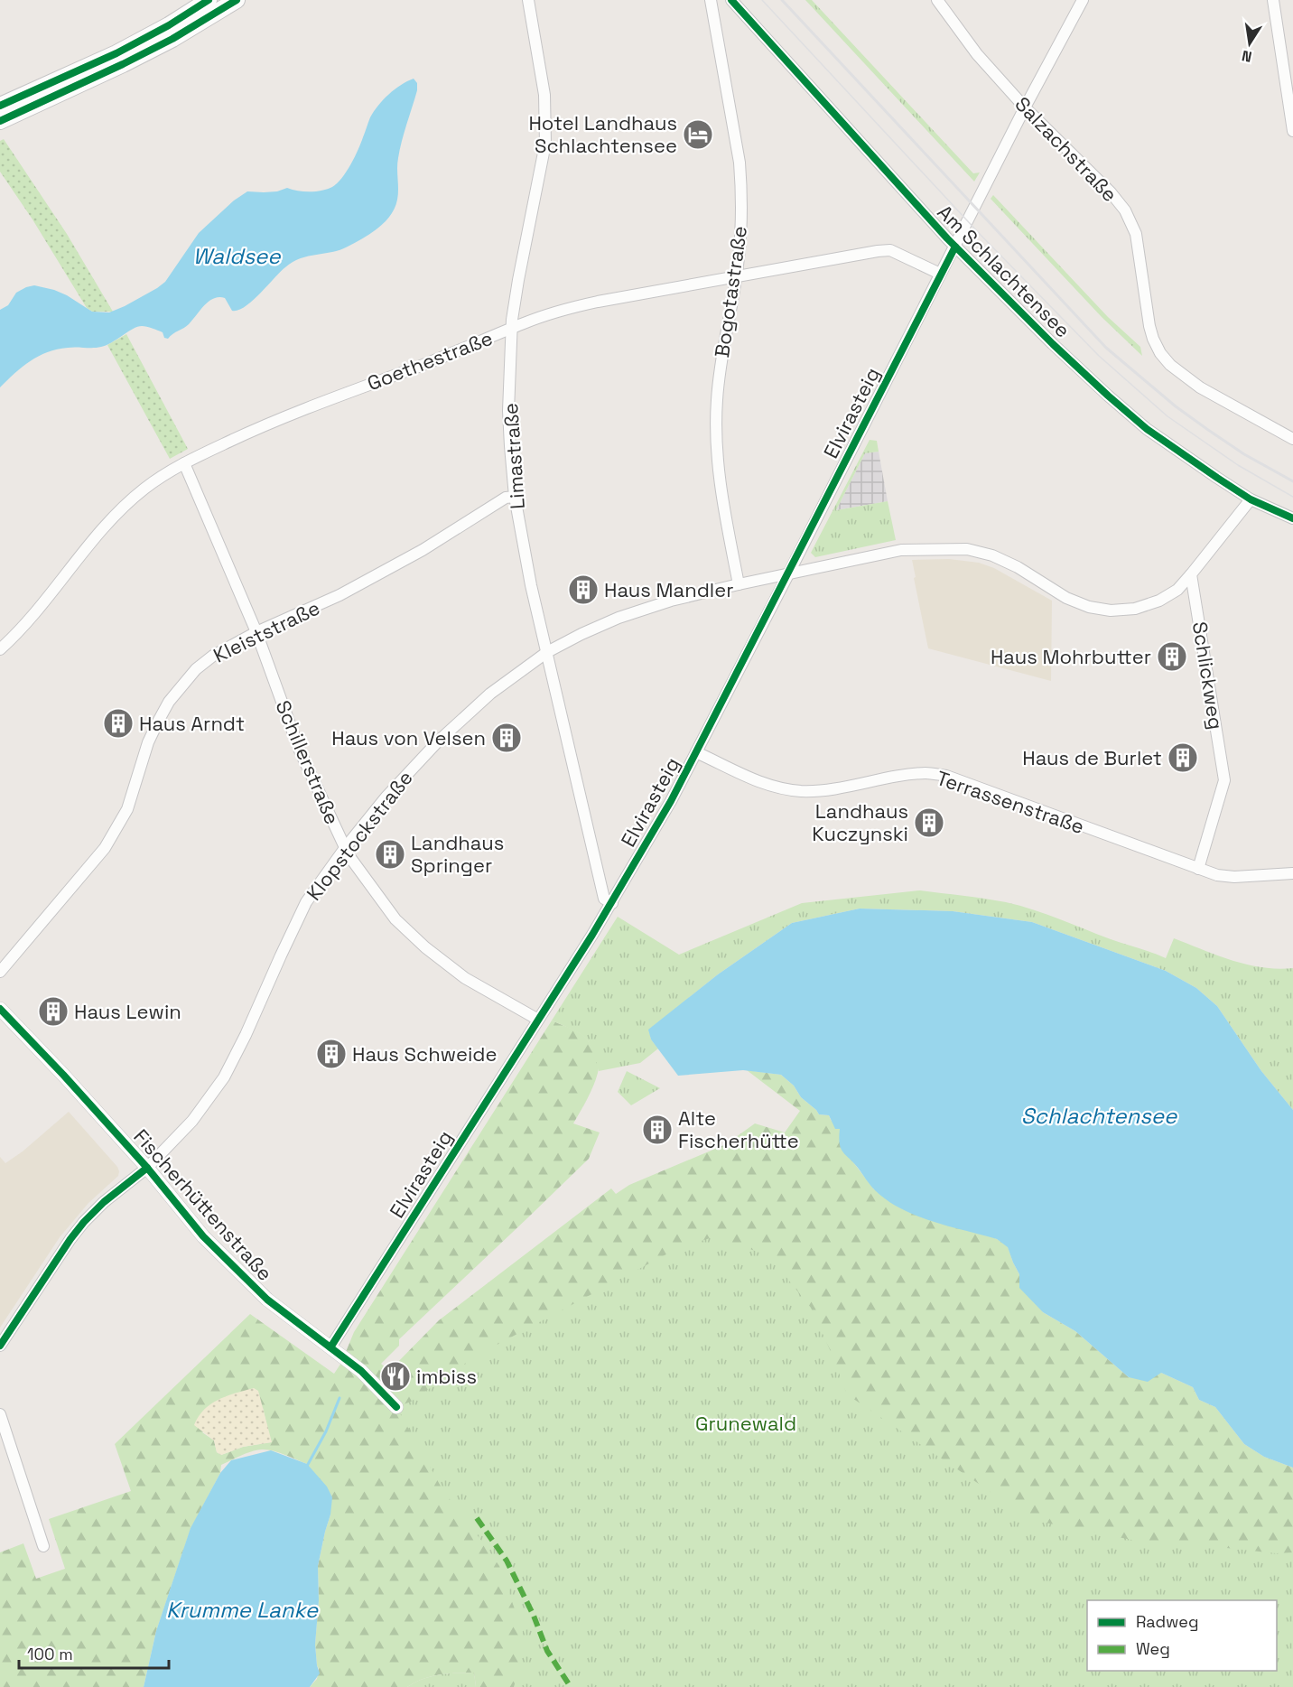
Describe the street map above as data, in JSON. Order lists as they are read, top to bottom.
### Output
{
  "streets": {
    "street": [
      "Salzachstraße",
      "Am Schlachtensee",
      "Bogotastraße",
      "Goethestraße",
      "Elvirasteig",
      "Limastraße",
      "Kleiststraße",
      "Schlickweg",
      "Schillerstraße",
      "Terrassenstraße",
      "Klopstockstraße",
      "Fischerhüttenstraße"
    ]
  },
  "crossings": [
    ["Salzachstraße", "Elvirasteig"],
    ["Am Schlachtensee", "Elvirasteig"],
    ["Bogotastraße", "Goethestraße"],
    ["Bogotastraße", "Klopstockstraße"],
    ["Goethestraße", "Elvirasteig"],
    ["Goethestraße", "Limastraße"],
    ["Goethestraße", "Schillerstraße"],
    ["Elvirasteig", "Limastraße"],
    ["Elvirasteig", "Schillerstraße"],
    ["Elvirasteig", "Terrassenstraße"],
    ["Elvirasteig", "Klopstockstraße"],
    ["Elvirasteig", "Fischerhüttenstraße"],
    ["Limastraße", "Kleiststraße"],
    ["Limastraße", "Klopstockstraße"],
    ["Kleiststraße", "Schillerstraße"],
    ["Schlickweg", "Terrassenstraße"],
    ["Schlickweg", "Klopstockstraße"],
    ["Schillerstraße", "Klopstockstraße"],
    ["Klopstockstraße", "Fischerhüttenstraße"]
  ],
  "water": ["Waldsee", "Schlachtensee", "Krumme Lanke"],
  "parks": ["Grunewald"],
  "places": {
    "hotel": ["Hotel Landhaus Schlachtensee"],
    "building": [
      "Haus Mandler",
      "Haus Mohrbutter",
      "Haus Arndt",
      "Haus von Velsen",
      "Haus de Burlet",
      "Landhaus Kuczynski",
      "Landhaus Springer",
      "Haus Lewin",
      "Haus Schweide",
      "Alte Fischerhütte"
    ],
    "restaurant": ["imbiss"]
  },
  "legend": ["Radweg", "Weg"],
  "scale_bar": "100 m",
  "north": "bottom"
}
